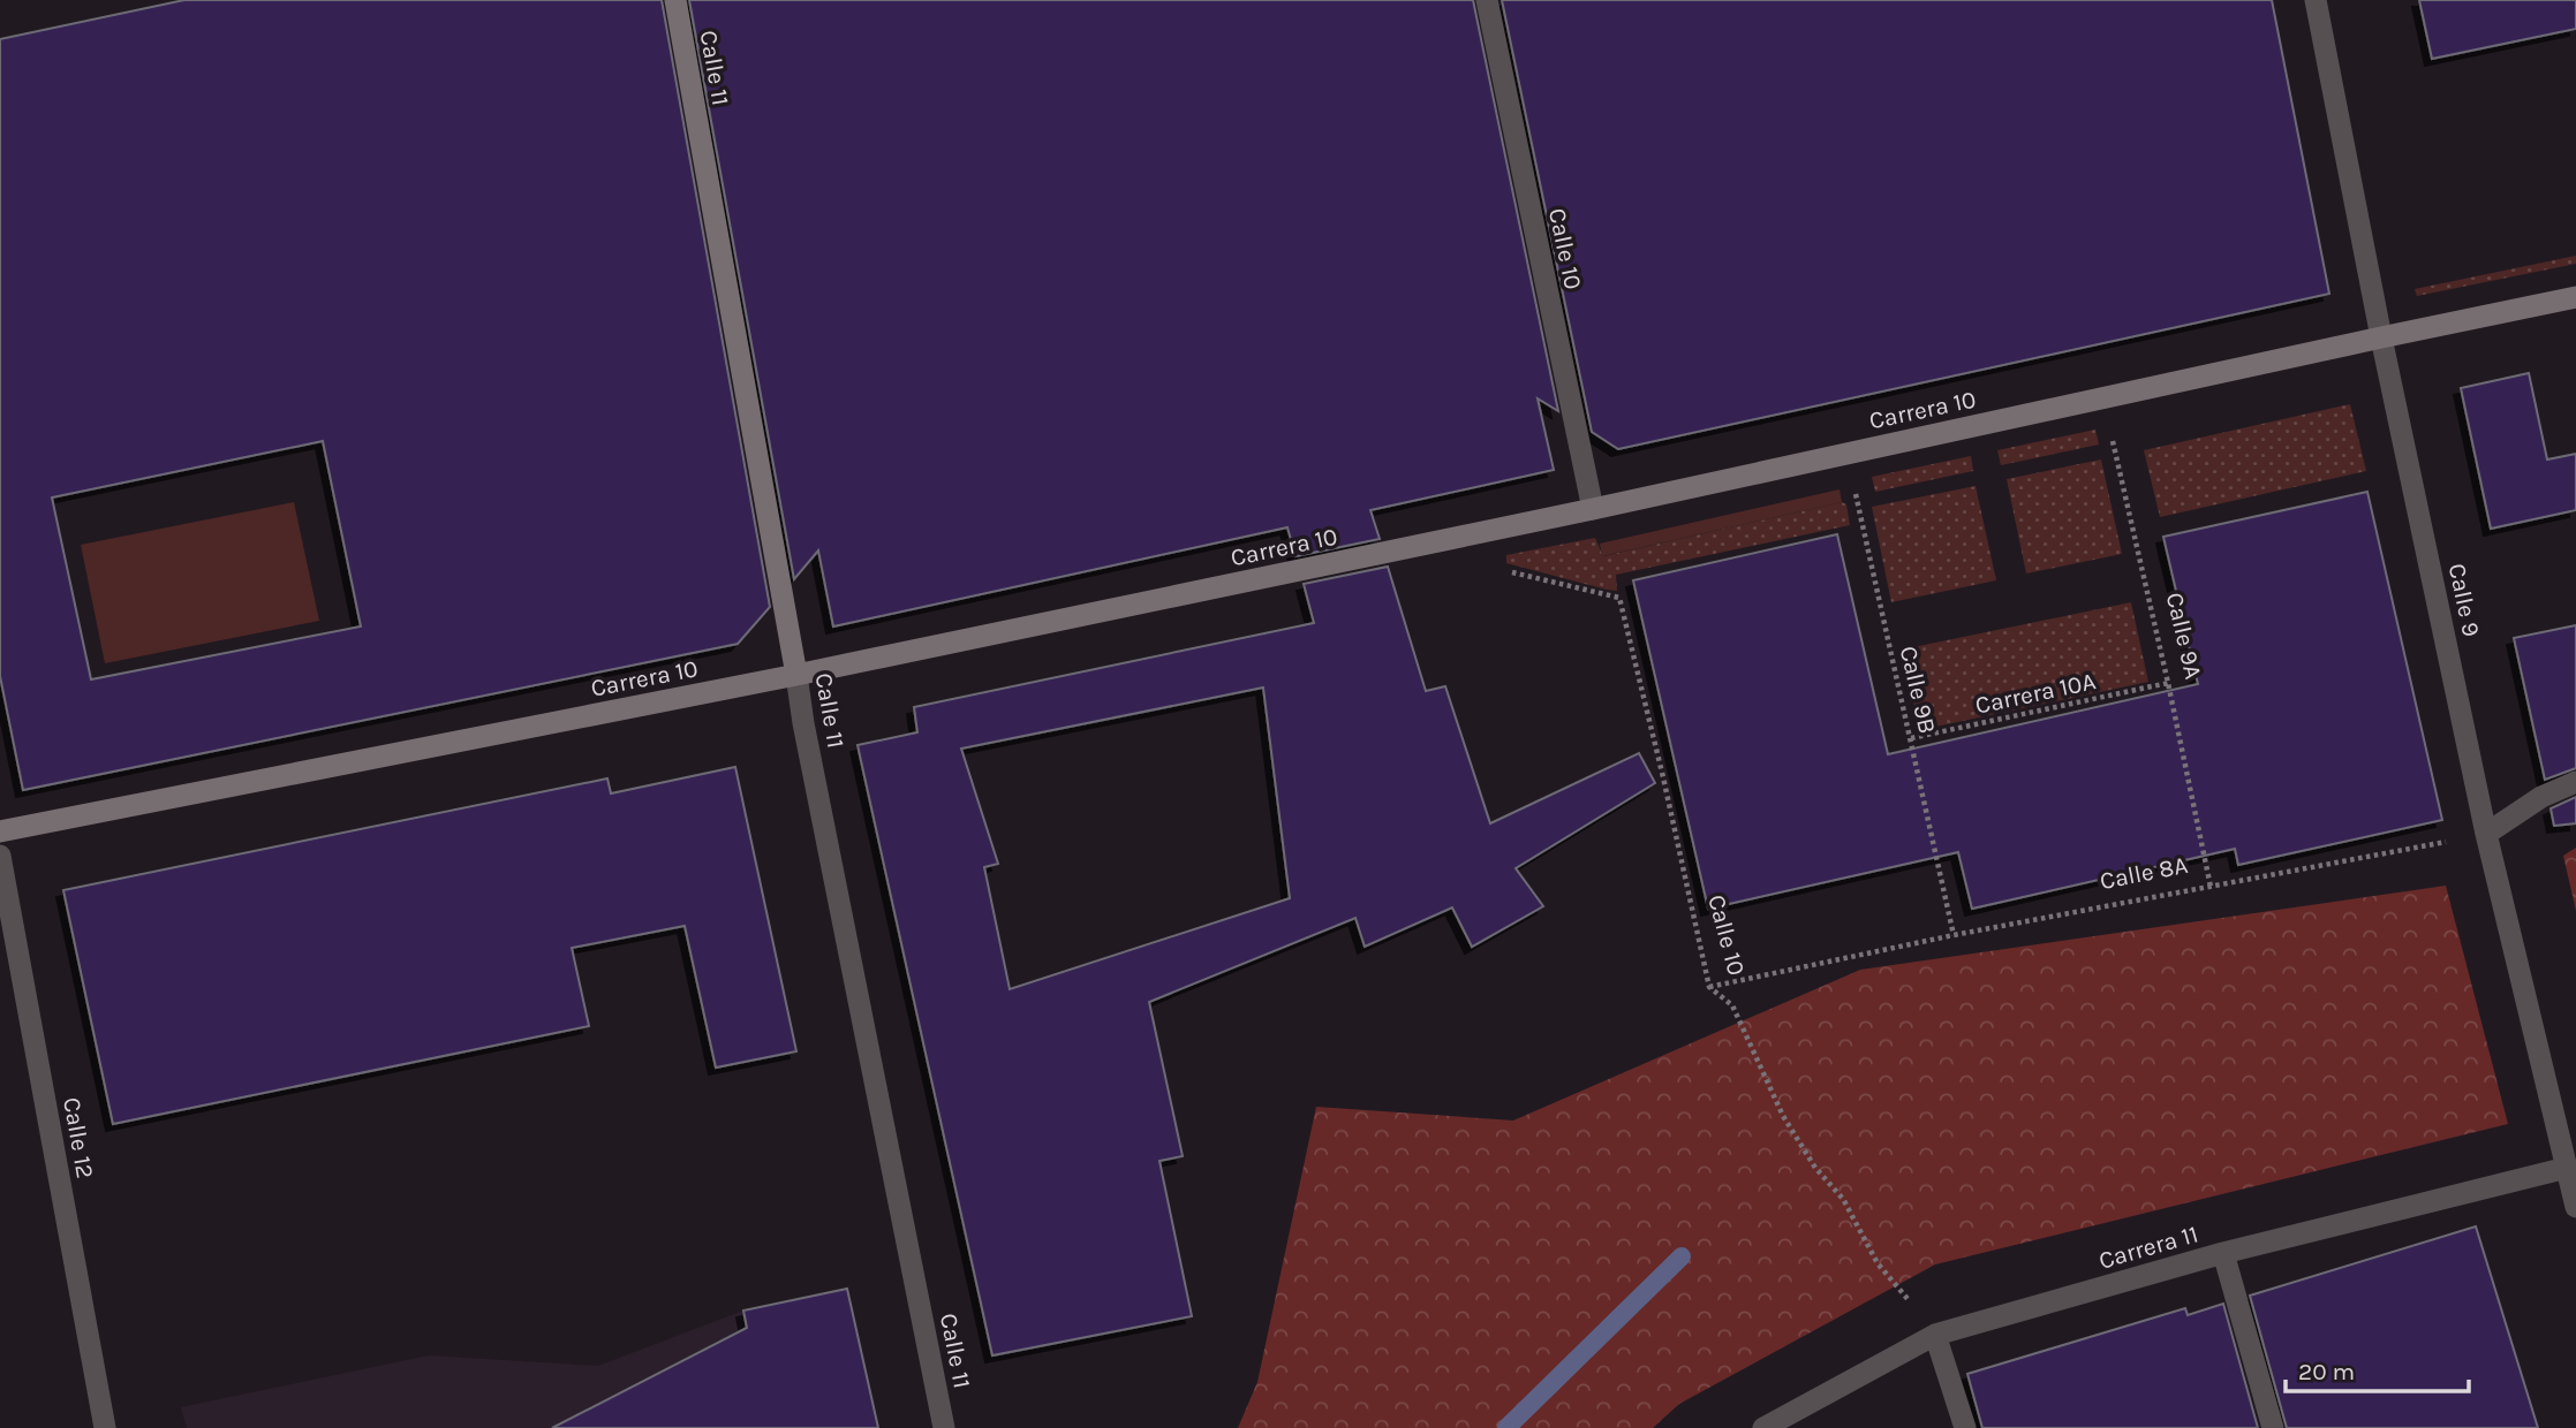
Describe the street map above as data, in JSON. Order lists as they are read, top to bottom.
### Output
{
  "streets": {
    "main road": ["Calle 11", "Carrera 10"],
    "street": [
      "Calle 10",
      "Calle 9",
      "Calle 12",
      "Carrera 11"
    ],
    "path": [
      "Calle 9A",
      "Calle 9B",
      "Carrera 10A",
      "Calle 8A"
    ]
  },
  "crossings": [
    ["Calle 11", "Carrera 10"],
    ["Calle 10", "Carrera 10"],
    ["Calle 10", "Calle 8A"],
    ["Calle 10", "Carrera 11"],
    ["Carrera 10", "Calle 9"],
    ["Carrera 10", "Calle 9A"],
    ["Carrera 10", "Calle 9B"],
    ["Calle 9", "Calle 8A"],
    ["Calle 9", "Carrera 11"],
    ["Calle 9A", "Carrera 10A"],
    ["Calle 9A", "Calle 8A"],
    ["Calle 9B", "Carrera 10A"],
    ["Calle 9B", "Calle 8A"]
  ],
  "scale_bar": "20 m"
}
